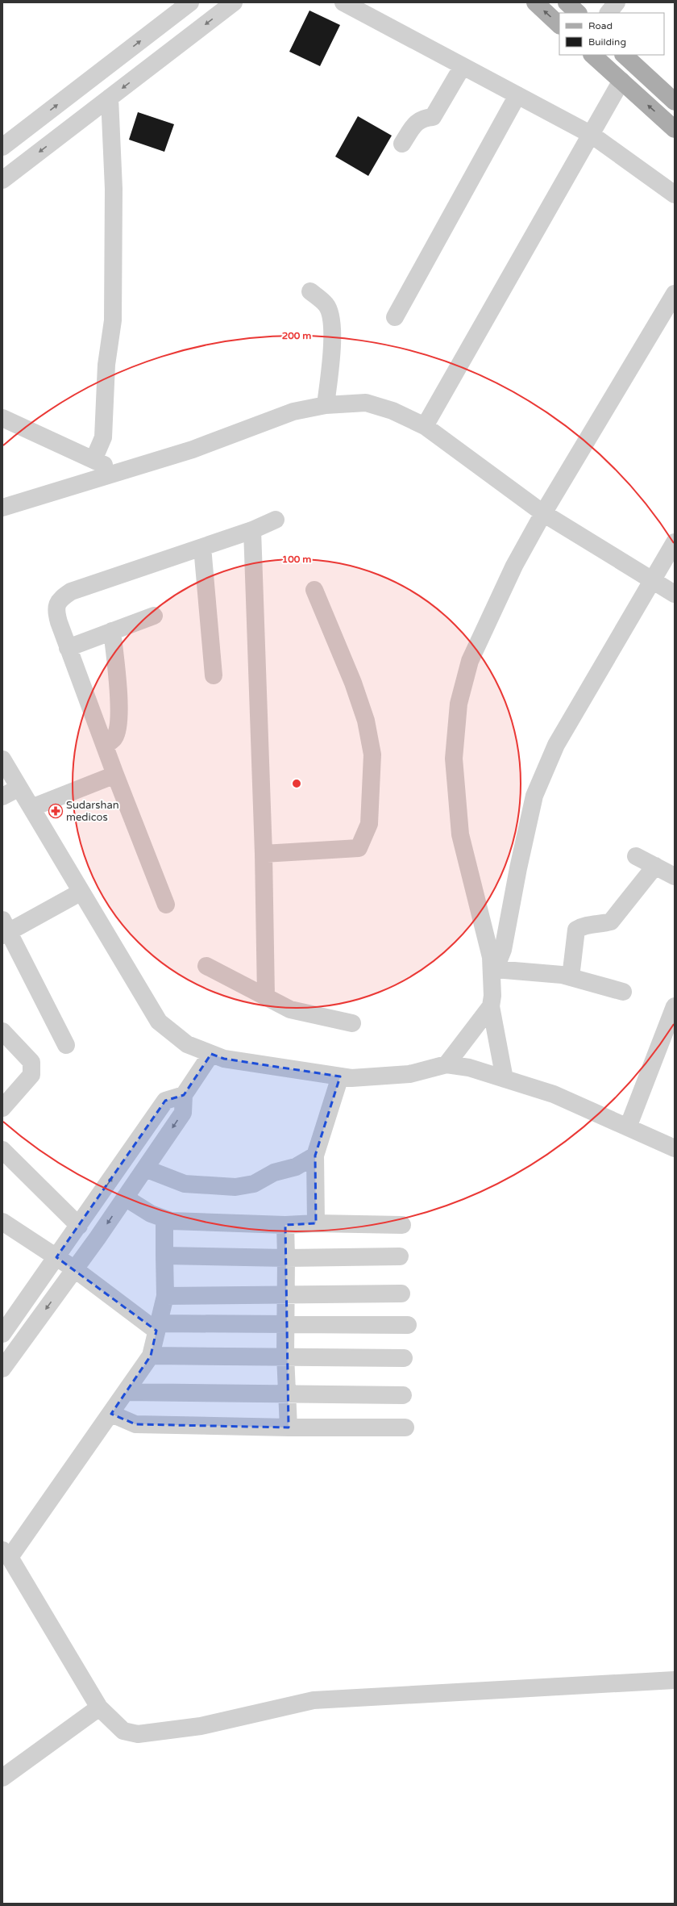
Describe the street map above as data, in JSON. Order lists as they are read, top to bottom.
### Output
{
  "places": {
    "pharmacy": ["Sudarshan medicos"]
  },
  "legend": ["Road", "Building"],
  "rings": ["200 m", "100 m"]
}
